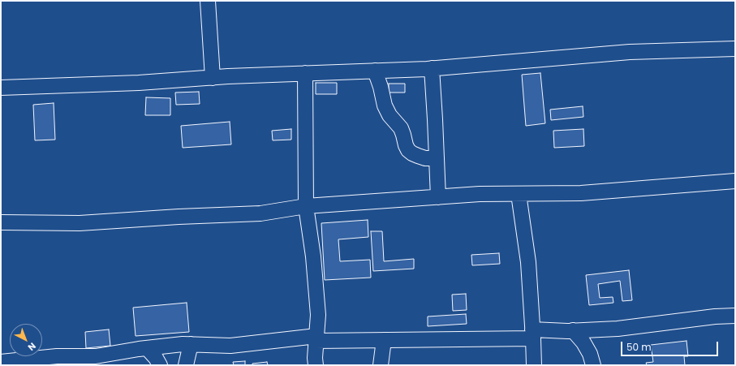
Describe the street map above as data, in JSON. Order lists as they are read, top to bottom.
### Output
{
  "scale_bar": "50 m",
  "north": "bottom right"
}
